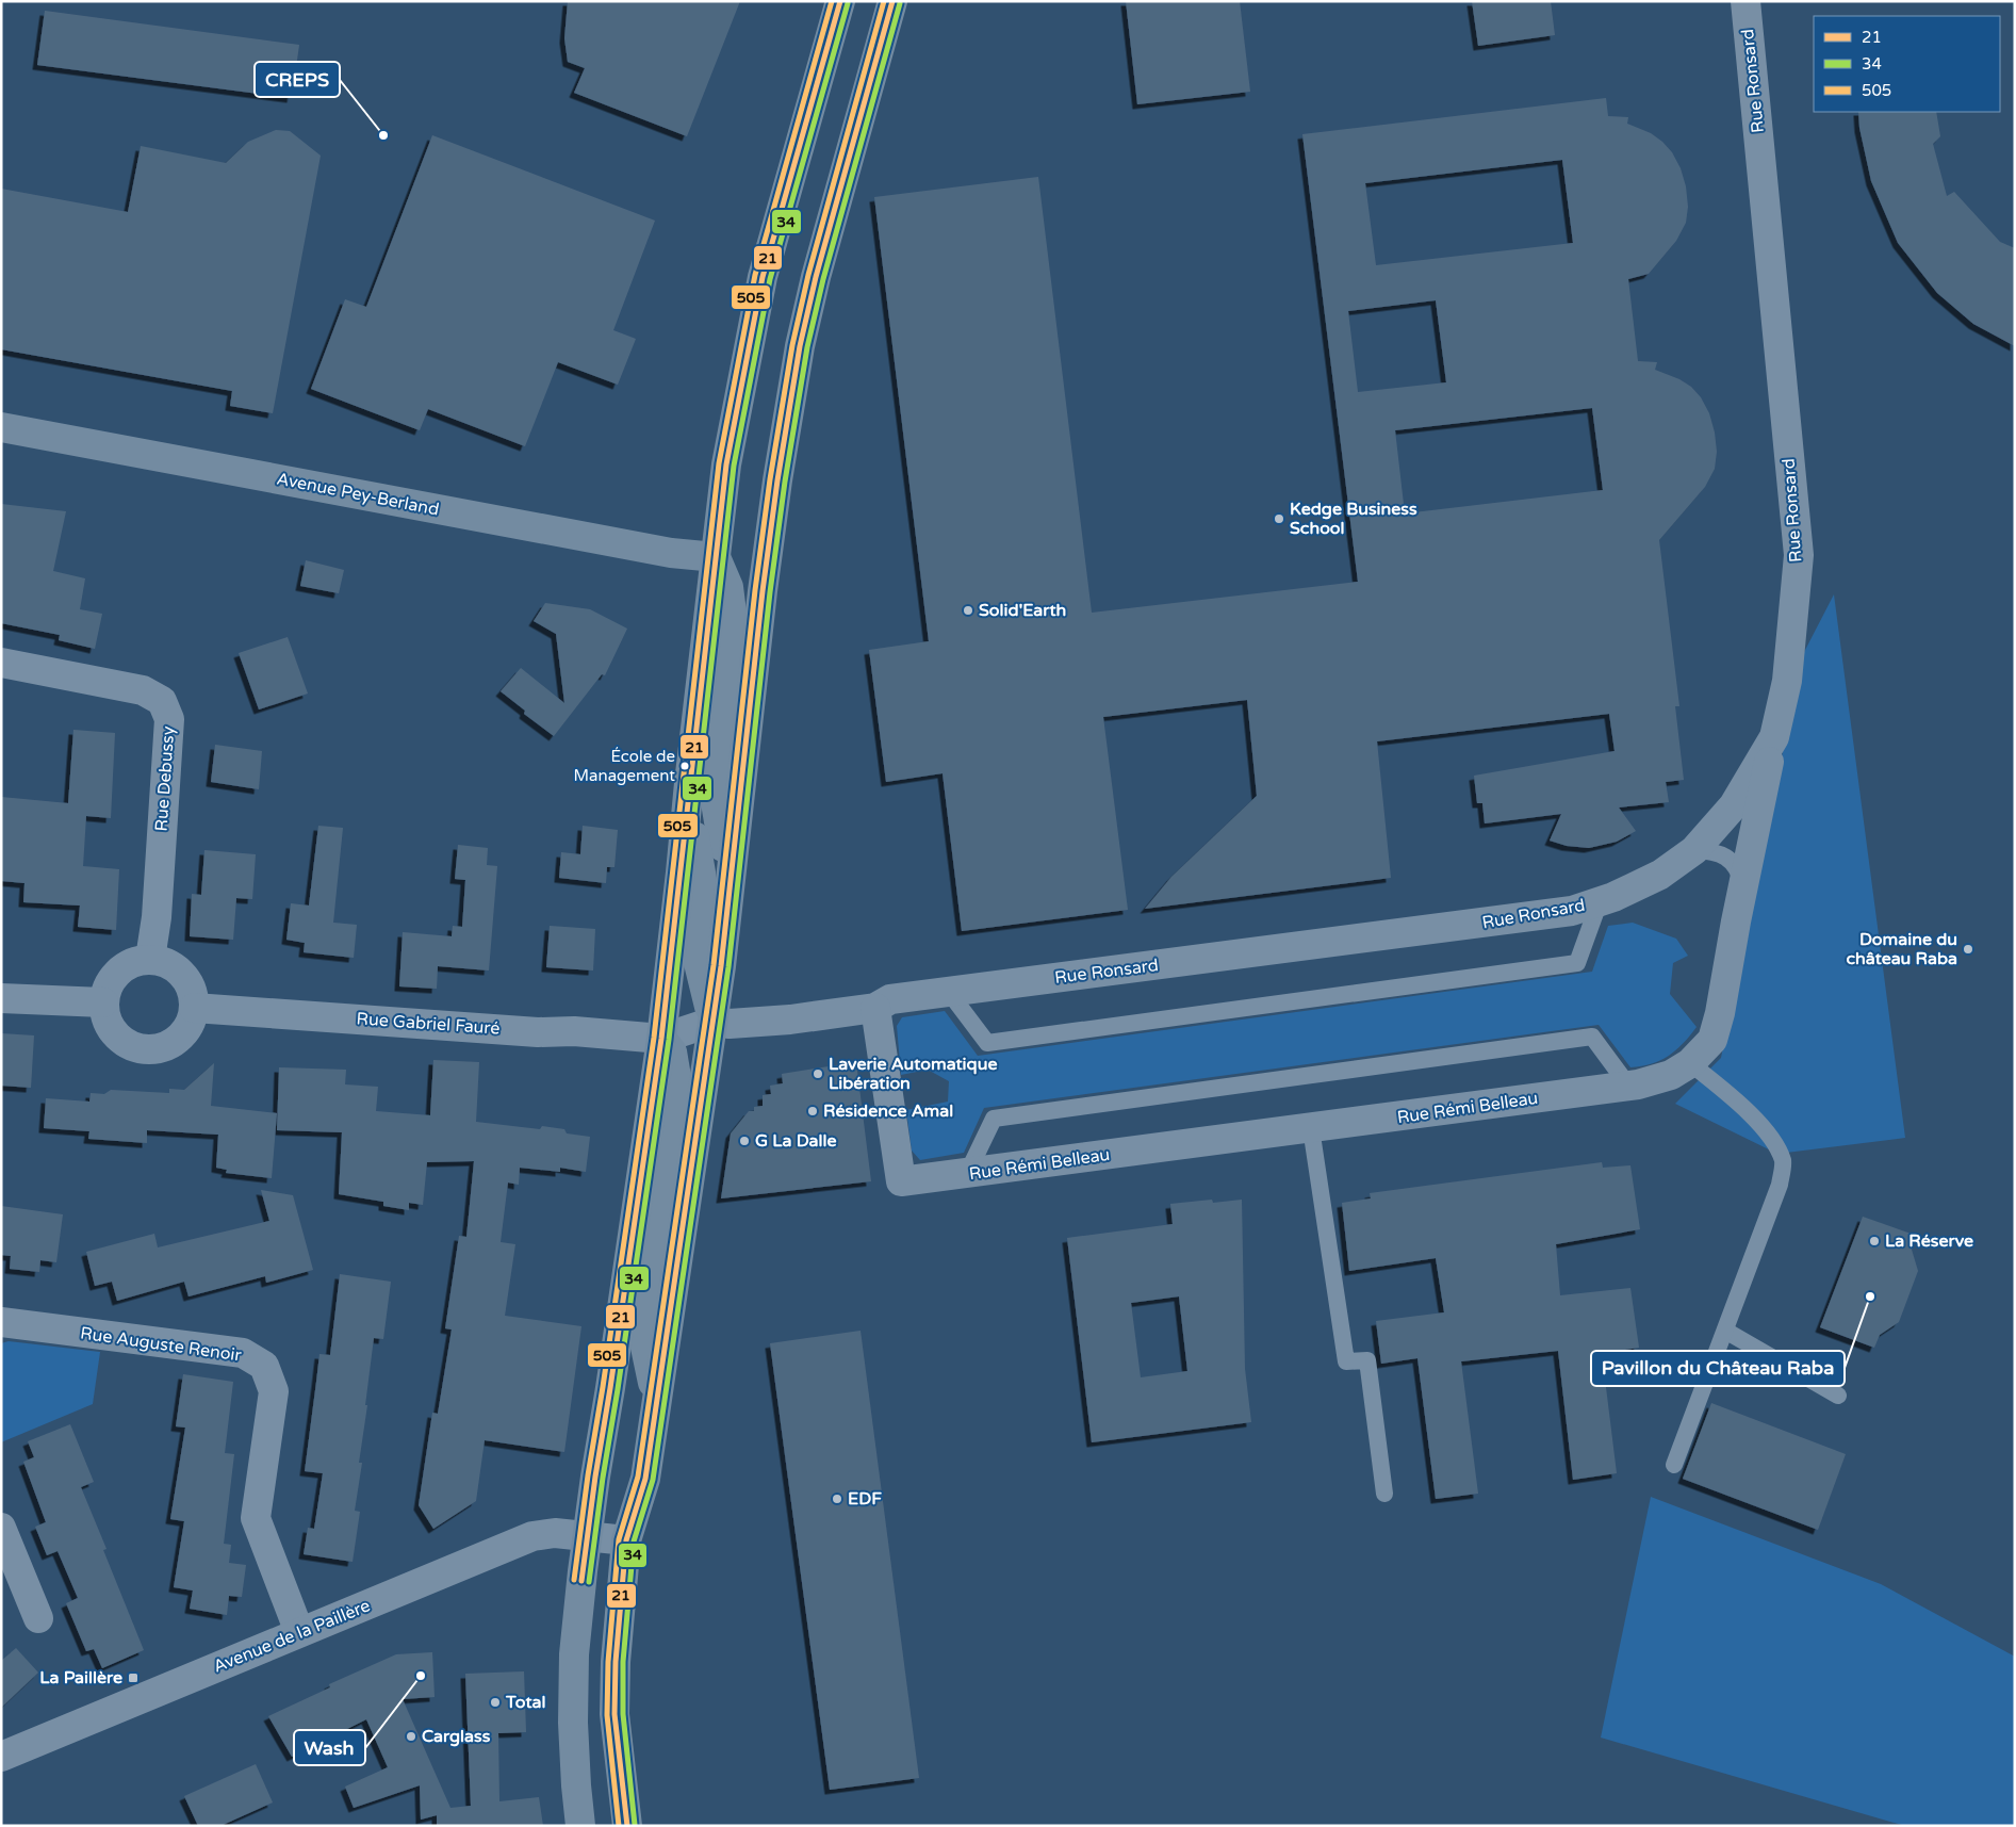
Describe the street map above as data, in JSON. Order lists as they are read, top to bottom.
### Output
{
  "streets": {
    "main road": ["Avenue Pey-Berland"],
    "street": [
      "Rue Ronsard",
      "Rue Debussy",
      "Rue Gabriel Fauré",
      "Rue Rémi Belleau",
      "Rue Auguste Renoir",
      "Avenue de la Paillère"
    ]
  },
  "crossings": [
    ["Rue Ronsard", "Rue Rémi Belleau"],
    ["Rue Debussy", "Rue Gabriel Fauré"],
    ["Rue Auguste Renoir", "Avenue de la Paillère"]
  ],
  "places": {
    "other": [
      "CREPS",
      "Kedge Business School",
      "Solid'Earth",
      "École de Management",
      "Domaine du château Raba",
      "Laverie Automatique Libération",
      "Résidence Amal",
      "G La Dalle",
      "La Réserve",
      "Pavillon du Château Raba",
      "EDF",
      "Wash",
      "Total",
      "Carglass"
    ],
    "transit": ["La Paillère"]
  },
  "lines": ["transit line 21", "transit line 505", "transit line 34"],
  "legend": ["21", "34", "505"]
}
